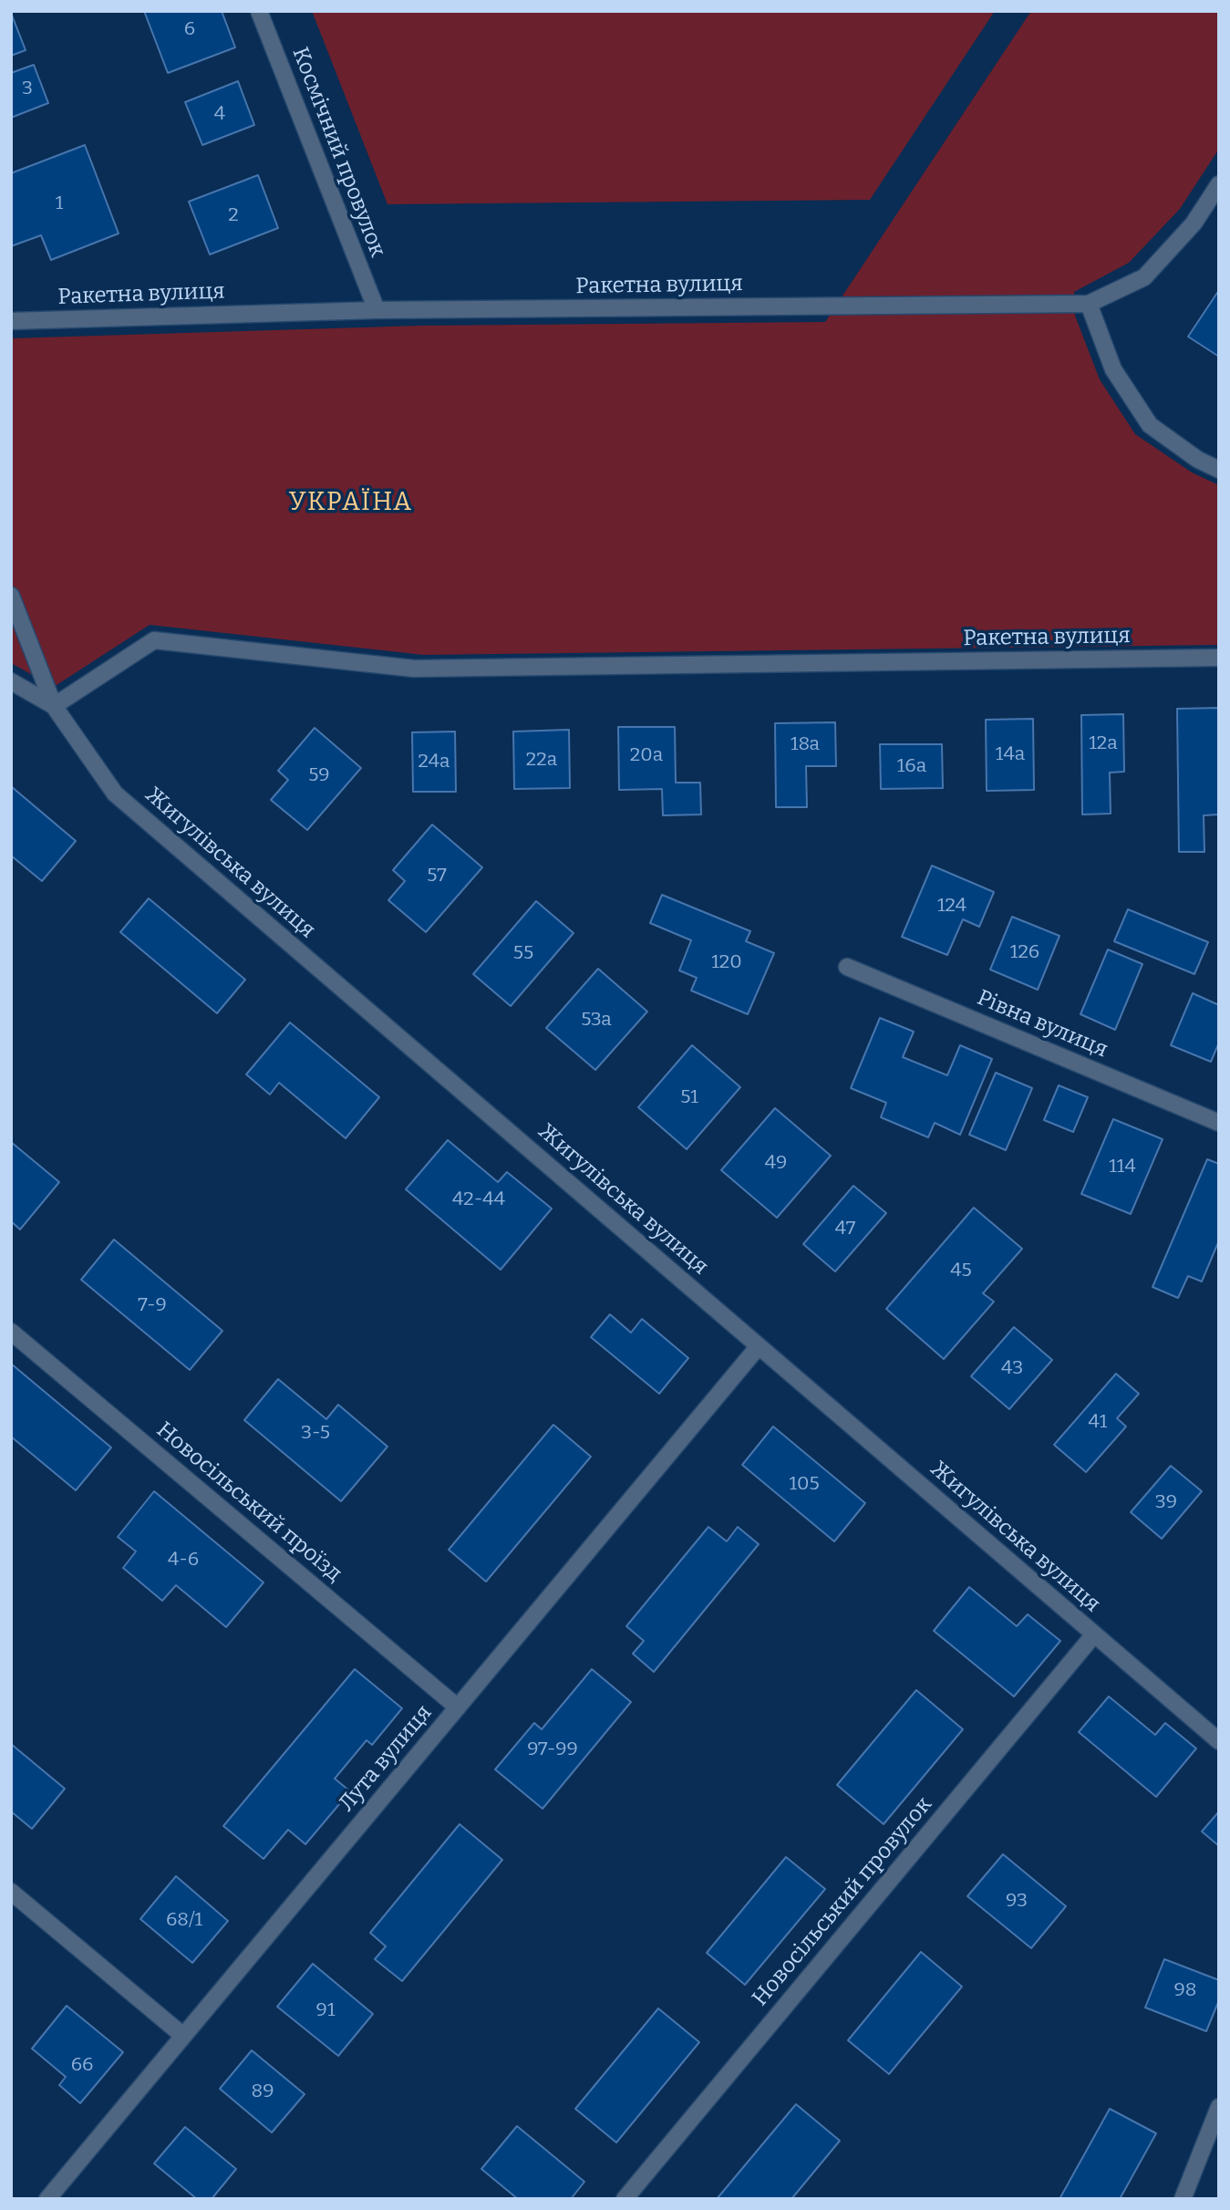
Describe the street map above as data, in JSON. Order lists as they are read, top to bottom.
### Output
{
  "streets": {
    "street": [
      "Космічний провулок",
      "Ракетна вулиця",
      "Жигулівська вулиця",
      "Рівна вулиця",
      "Новосільський проїзд",
      "Лута вулиця",
      "Новосільський провулок"
    ]
  },
  "crossings": [
    ["Космічний провулок", "Ракетна вулиця"],
    ["Ракетна вулиця", "Жигулівська вулиця"],
    ["Жигулівська вулиця", "Лута вулиця"],
    ["Жигулівська вулиця", "Новосільський провулок"],
    ["Новосільський проїзд", "Лута вулиця"]
  ],
  "districts": ["УКРАЇНА"],
  "house_numbers": [
    "6",
    "3",
    "4",
    "1",
    "2",
    "12а",
    "18а",
    "14а",
    "20а",
    "22а",
    "24а",
    "16а",
    "59",
    "57",
    "124",
    "126",
    "55",
    "120",
    "53а",
    "51",
    "49",
    "114",
    "42-44",
    "47",
    "45",
    "7-9",
    "43",
    "41",
    "3-5",
    "105",
    "39",
    "4-6",
    "97-99",
    "93",
    "68/1",
    "98",
    "91",
    "66",
    "89"
  ]
}
